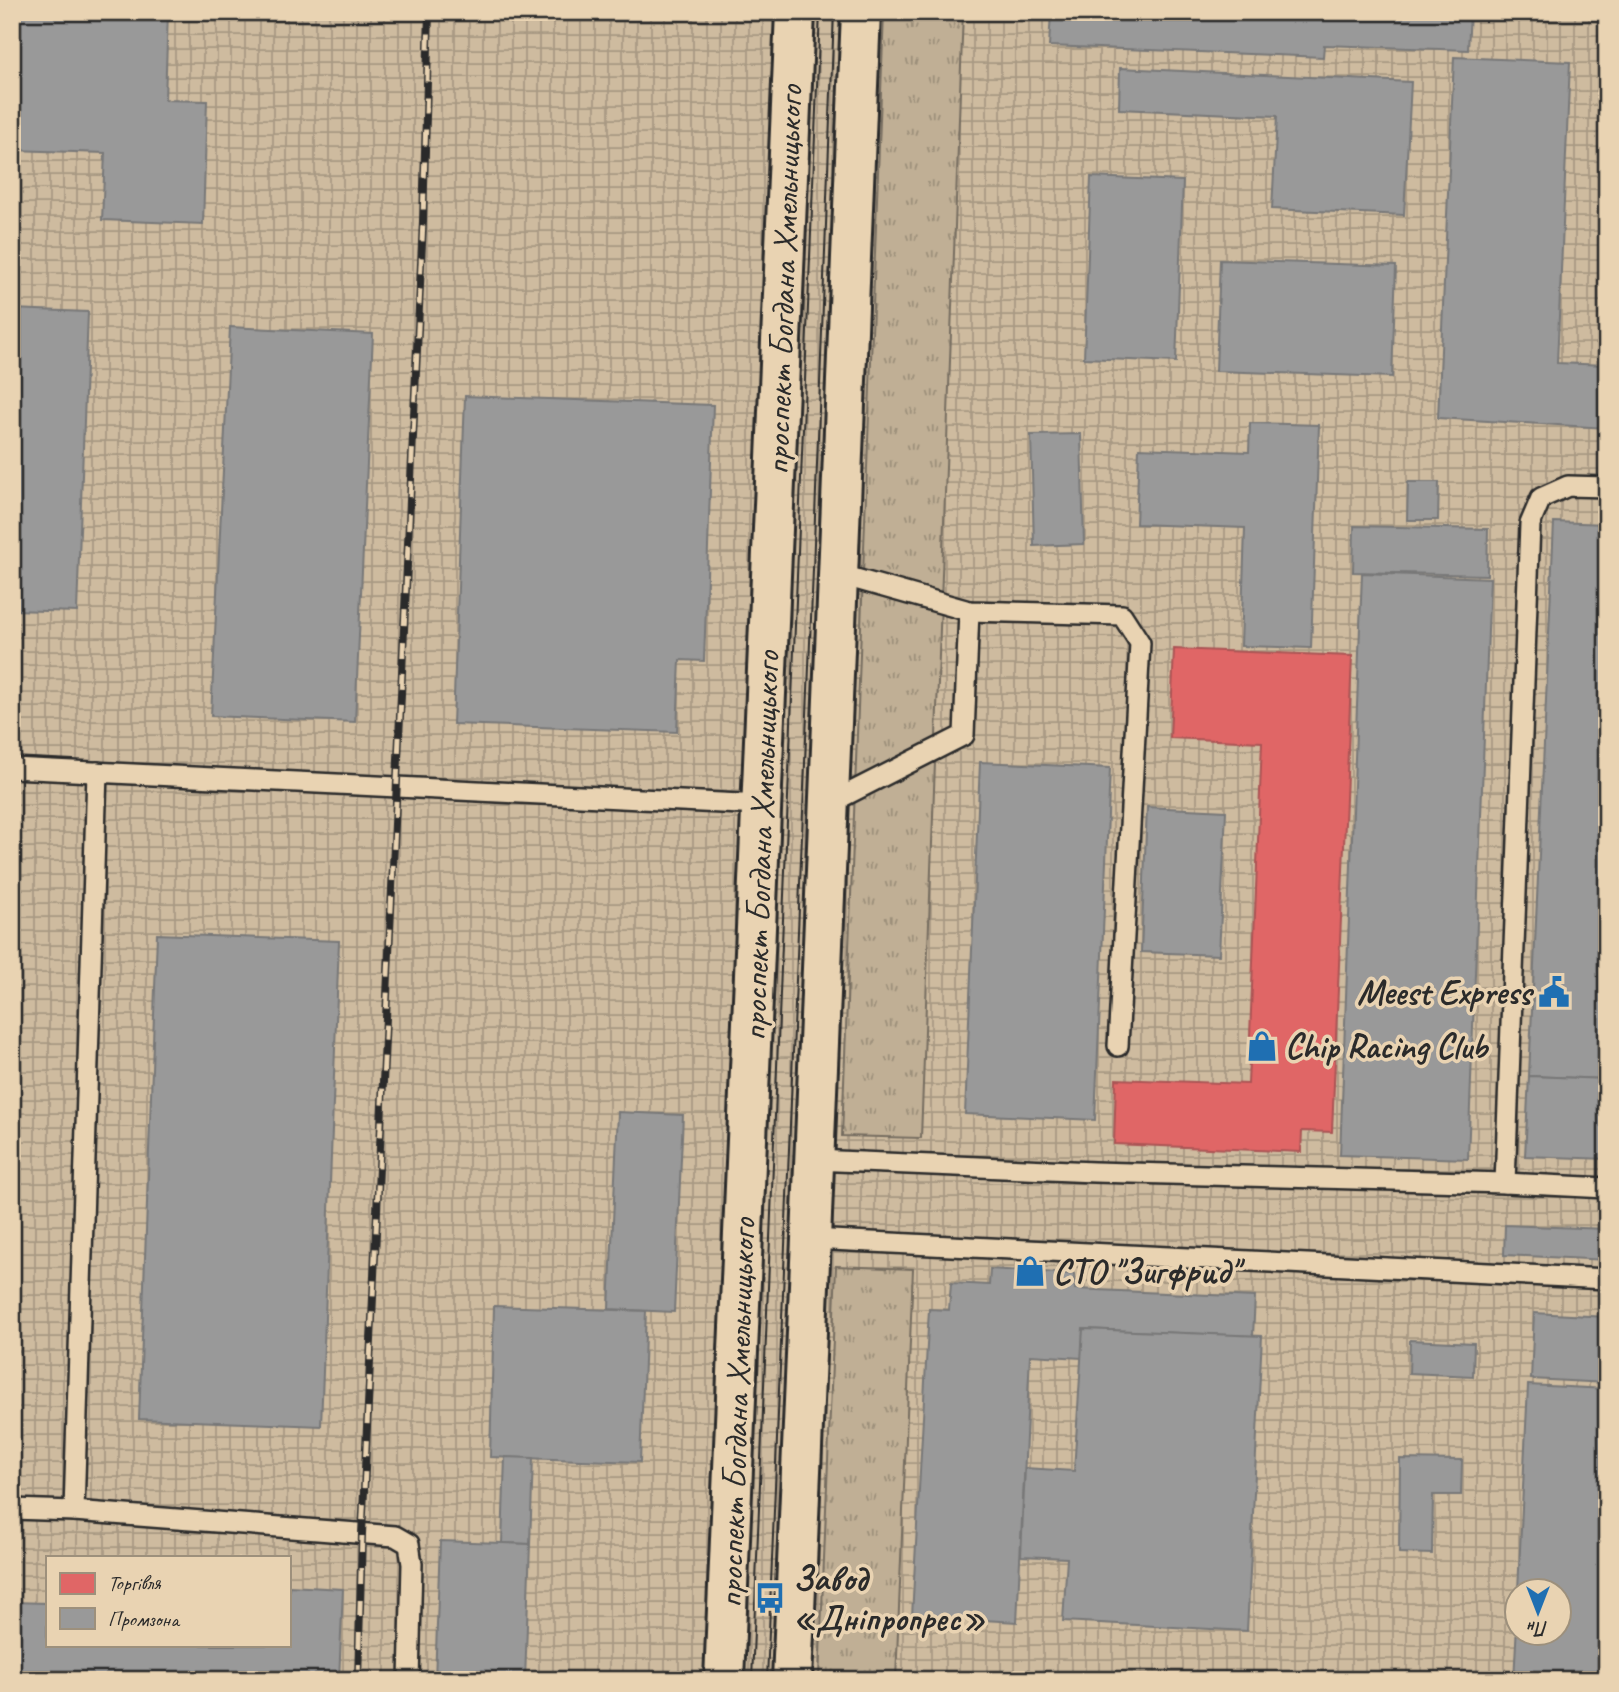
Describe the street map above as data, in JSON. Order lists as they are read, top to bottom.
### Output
{
  "streets": {
    "main road": ["проспект Богдана Хмельницького"]
  },
  "places": {
    "public building": ["Meest Express"],
    "shop": ["Chip Racing Club", "СТО \"Зигфрид\""],
    "bus stop": ["Завод «Дніпропрес»"]
  },
  "legend": ["Торгівля", "Промзона"],
  "north": "bottom"
}
